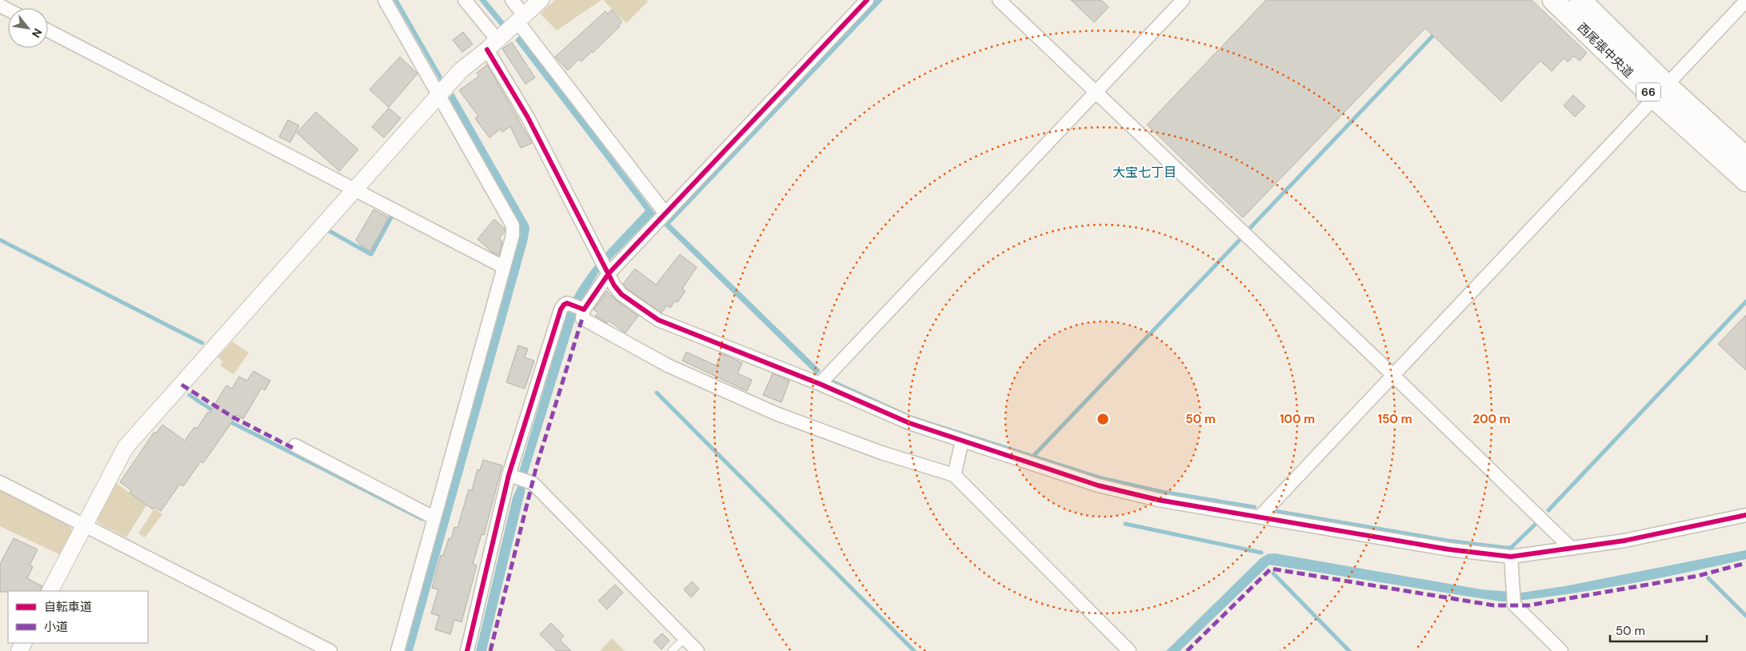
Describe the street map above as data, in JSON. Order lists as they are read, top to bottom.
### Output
{
  "streets": {
    "main road": ["西尾張中央道", "66"]
  },
  "districts": ["大宝七丁目"],
  "legend": ["自転車道", "小道"],
  "scale_bar": "50 m",
  "north": "bottom right",
  "rings": [
    "50 m",
    "100 m",
    "150 m",
    "200 m"
  ]
}
